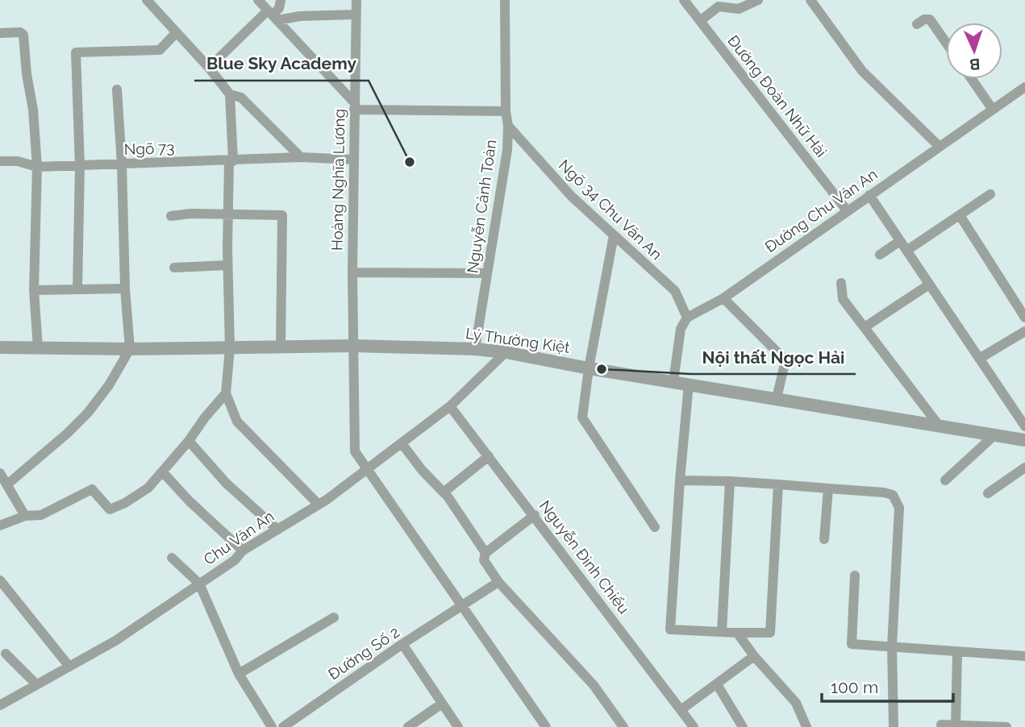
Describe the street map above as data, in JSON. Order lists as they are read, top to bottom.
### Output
{
  "streets": {
    "street": [
      "Đường Đoàn Nhữ Hài",
      "Ngõ 73",
      "Hoàng Nghĩa Lương",
      "Nguyễn Cảnh Toàn",
      "Ngõ 34 Chu Văn An",
      "Đường Chu Văn An",
      "Lý Thường Kiệt",
      "Chu Văn An",
      "Nguyễn Đình Chiểu",
      "Đường Số 2"
    ]
  },
  "crossings": [
    ["Đường Đoàn Nhữ Hài", "Đường Chu Văn An"],
    ["Ngõ 73", "Hoàng Nghĩa Lương"],
    ["Hoàng Nghĩa Lương", "Lý Thường Kiệt"],
    ["Hoàng Nghĩa Lương", "Chu Văn An"],
    ["Hoàng Nghĩa Lương", "Đường Số 2"],
    ["Nguyễn Cảnh Toàn", "Ngõ 34 Chu Văn An"],
    ["Nguyễn Cảnh Toàn", "Lý Thường Kiệt"],
    ["Ngõ 34 Chu Văn An", "Đường Chu Văn An"],
    ["Lý Thường Kiệt", "Chu Văn An"],
    ["Chu Văn An", "Nguyễn Đình Chiểu"]
  ],
  "places": ["Blue Sky Academy", "Nội thất Ngọc Hải"],
  "scale_bar": "100 m",
  "north": "bottom"
}
